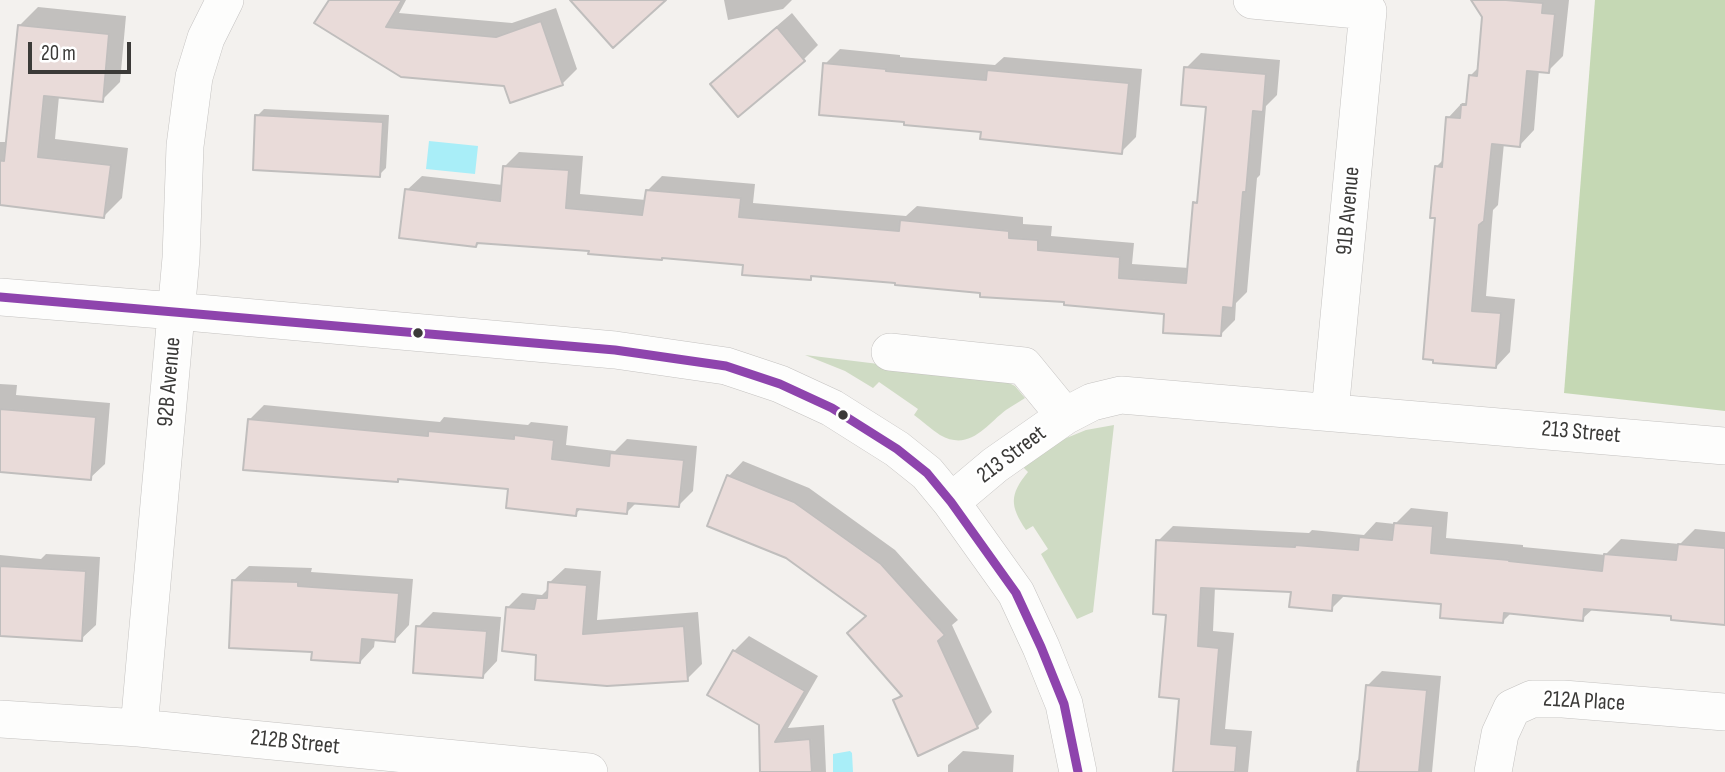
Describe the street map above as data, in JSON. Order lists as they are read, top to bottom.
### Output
{
  "streets": {
    "street": [
      "91B Avenue",
      "92B Avenue",
      "213 Street",
      "212A Place",
      "212B Street"
    ]
  },
  "crossings": [
    ["91B Avenue", "213 Street"],
    ["92B Avenue", "212B Street"]
  ],
  "scale_bar": "20 m"
}
